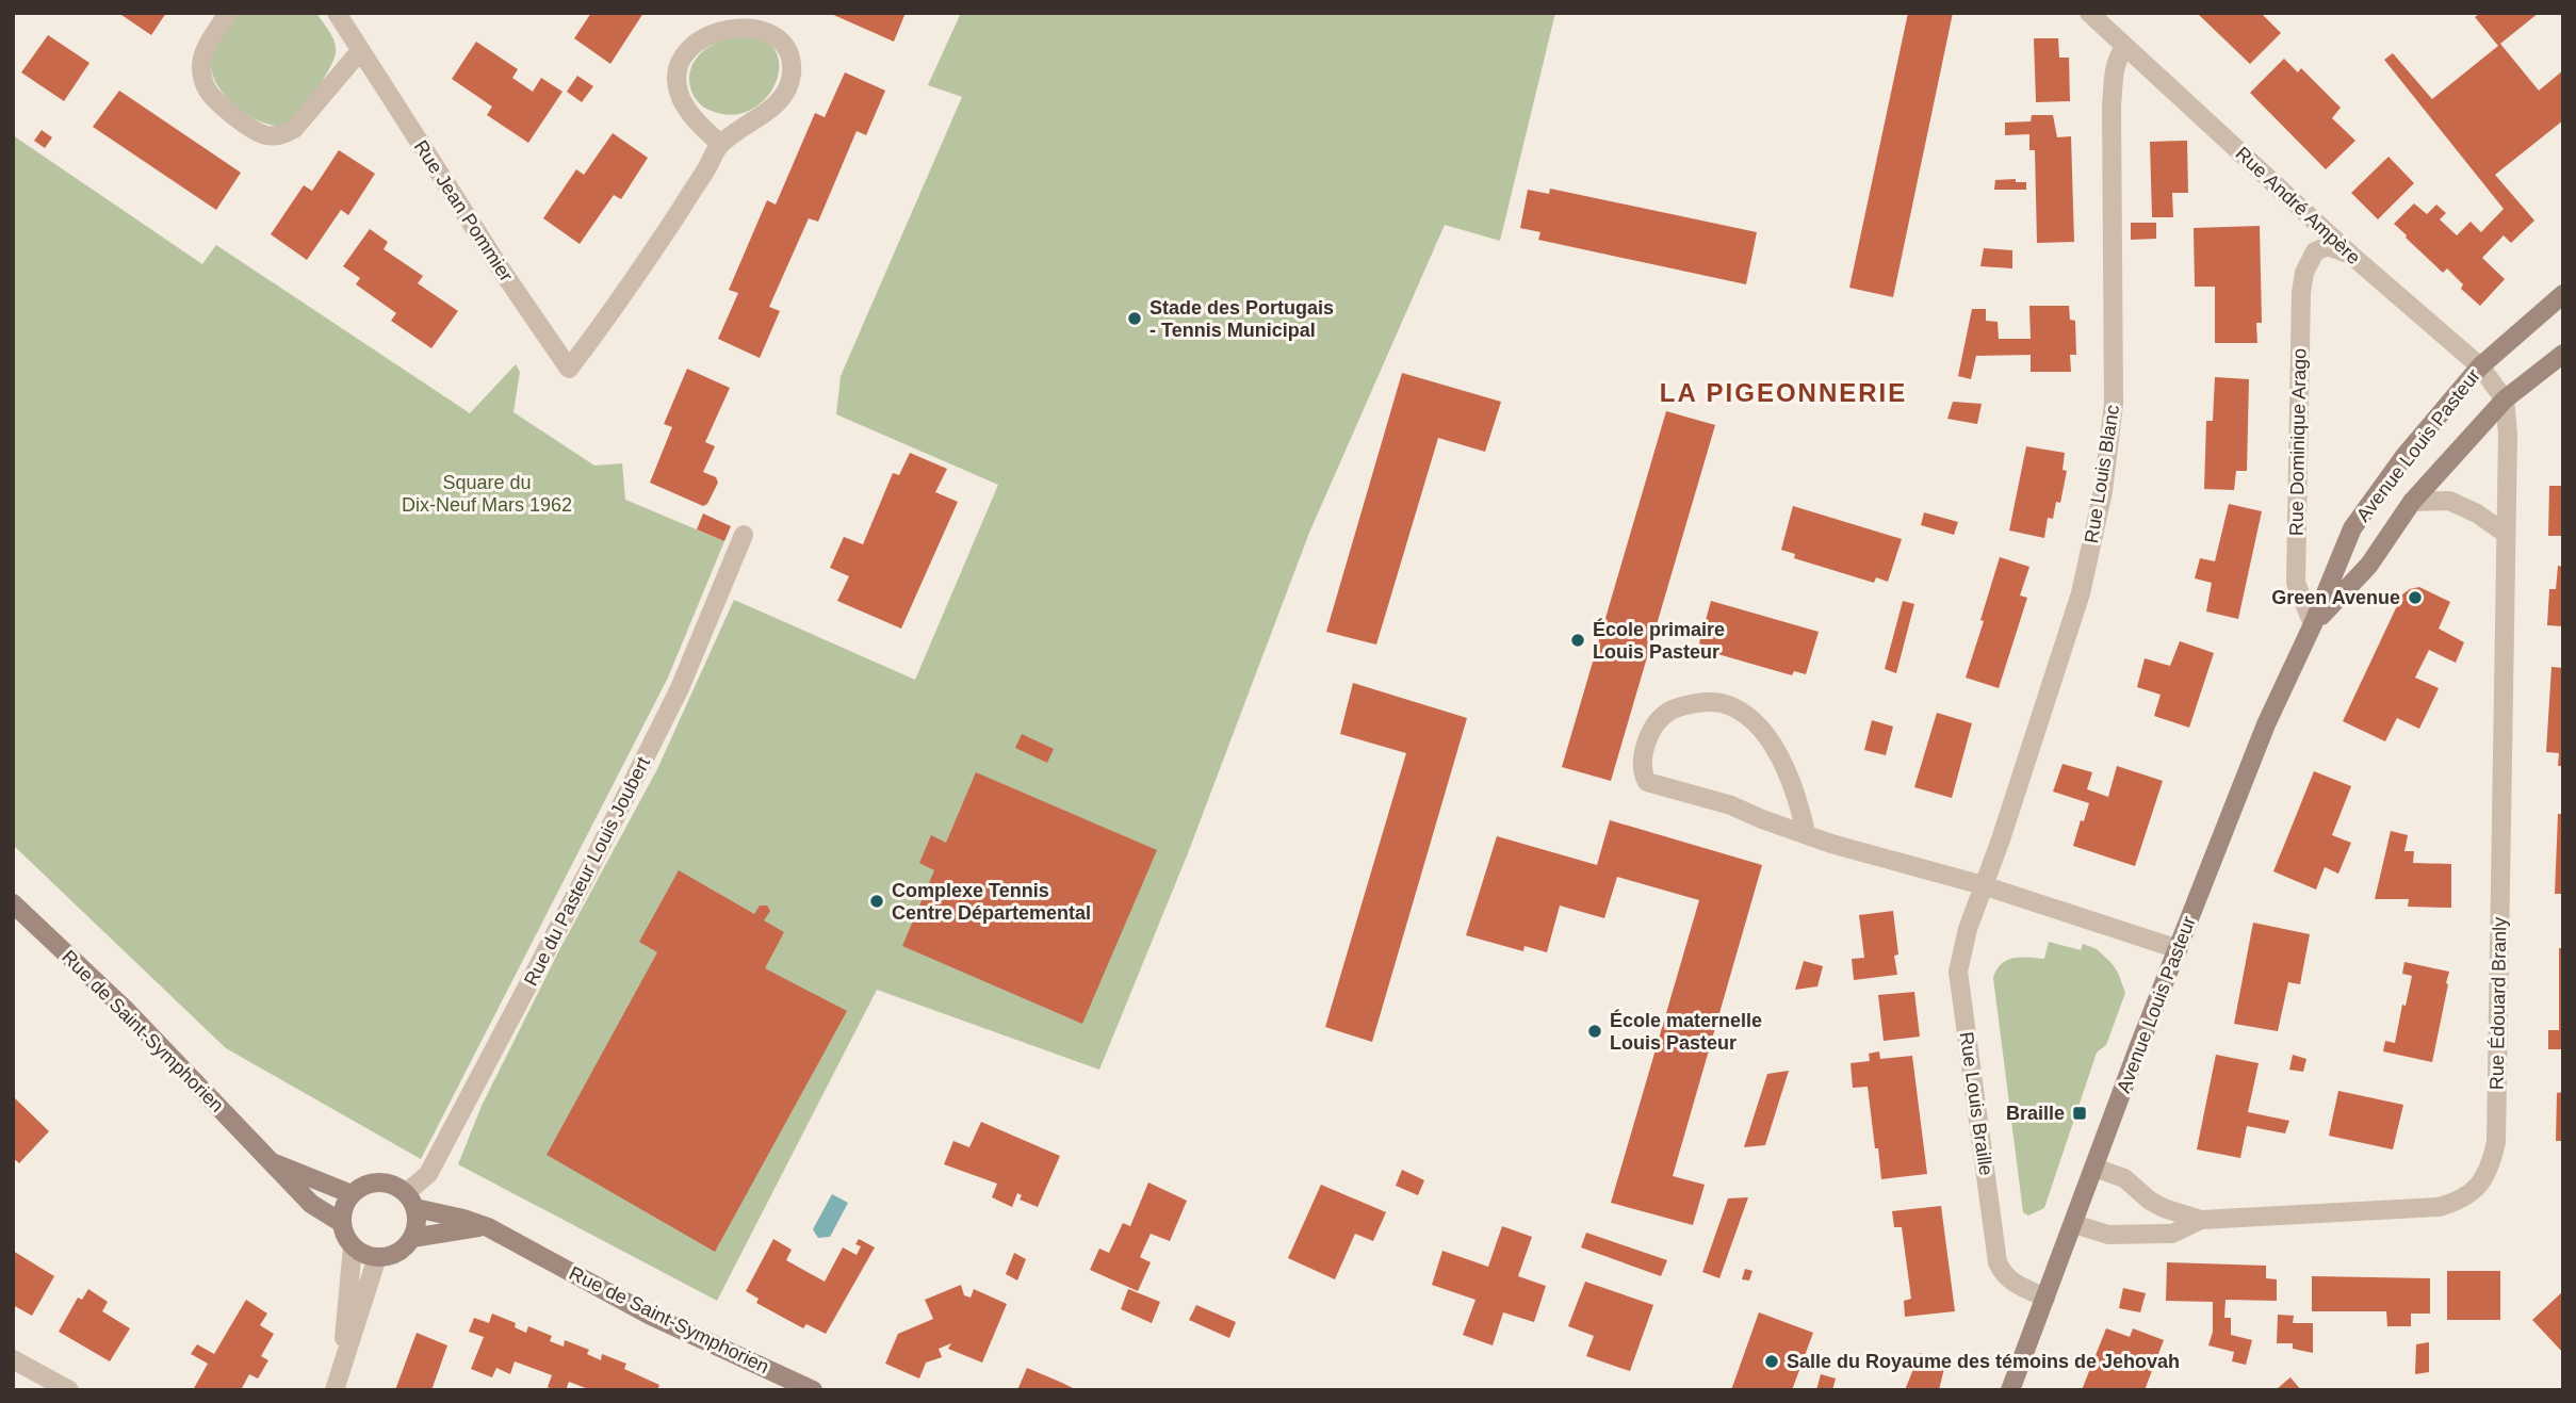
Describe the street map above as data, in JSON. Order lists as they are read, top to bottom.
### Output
{
  "streets": {
    "main road": ["Avenue Louis Pasteur", "Rue de Saint-Symphorien"],
    "street": [
      "Rue André Ampère",
      "Rue Jean Pommier",
      "Rue Dominique Arago",
      "Rue Louis Blanc",
      "Rue du Pasteur Louis Joubert",
      "Rue Édouard Branly",
      "Rue Louis Braille"
    ]
  },
  "crossings": [
    ["Rue André Ampère", "Rue Dominique Arago"],
    ["Rue André Ampère", "Avenue Louis Pasteur"],
    ["Rue André Ampère", "Rue Louis Blanc"],
    ["Rue André Ampère", "Rue Édouard Branly"],
    ["Rue Dominique Arago", "Avenue Louis Pasteur"],
    ["Avenue Louis Pasteur", "Rue Édouard Branly"],
    ["Avenue Louis Pasteur", "Rue Louis Braille"],
    ["Rue Louis Blanc", "Rue Louis Braille"],
    ["Rue du Pasteur Louis Joubert", "Rue de Saint-Symphorien"]
  ],
  "districts": ["LA PIGEONNERIE"],
  "parks": ["Square du Dix-Neuf Mars 1962"],
  "places": {
    "other": [
      "Stade des Portugais - Tennis Municipal",
      "Green Avenue",
      "École primaire Louis Pasteur",
      "Complexe Tennis Centre Départemental",
      "École maternelle Louis Pasteur",
      "Salle du Royaume des témoins de Jehovah"
    ],
    "transit": ["Braille"]
  }
}
